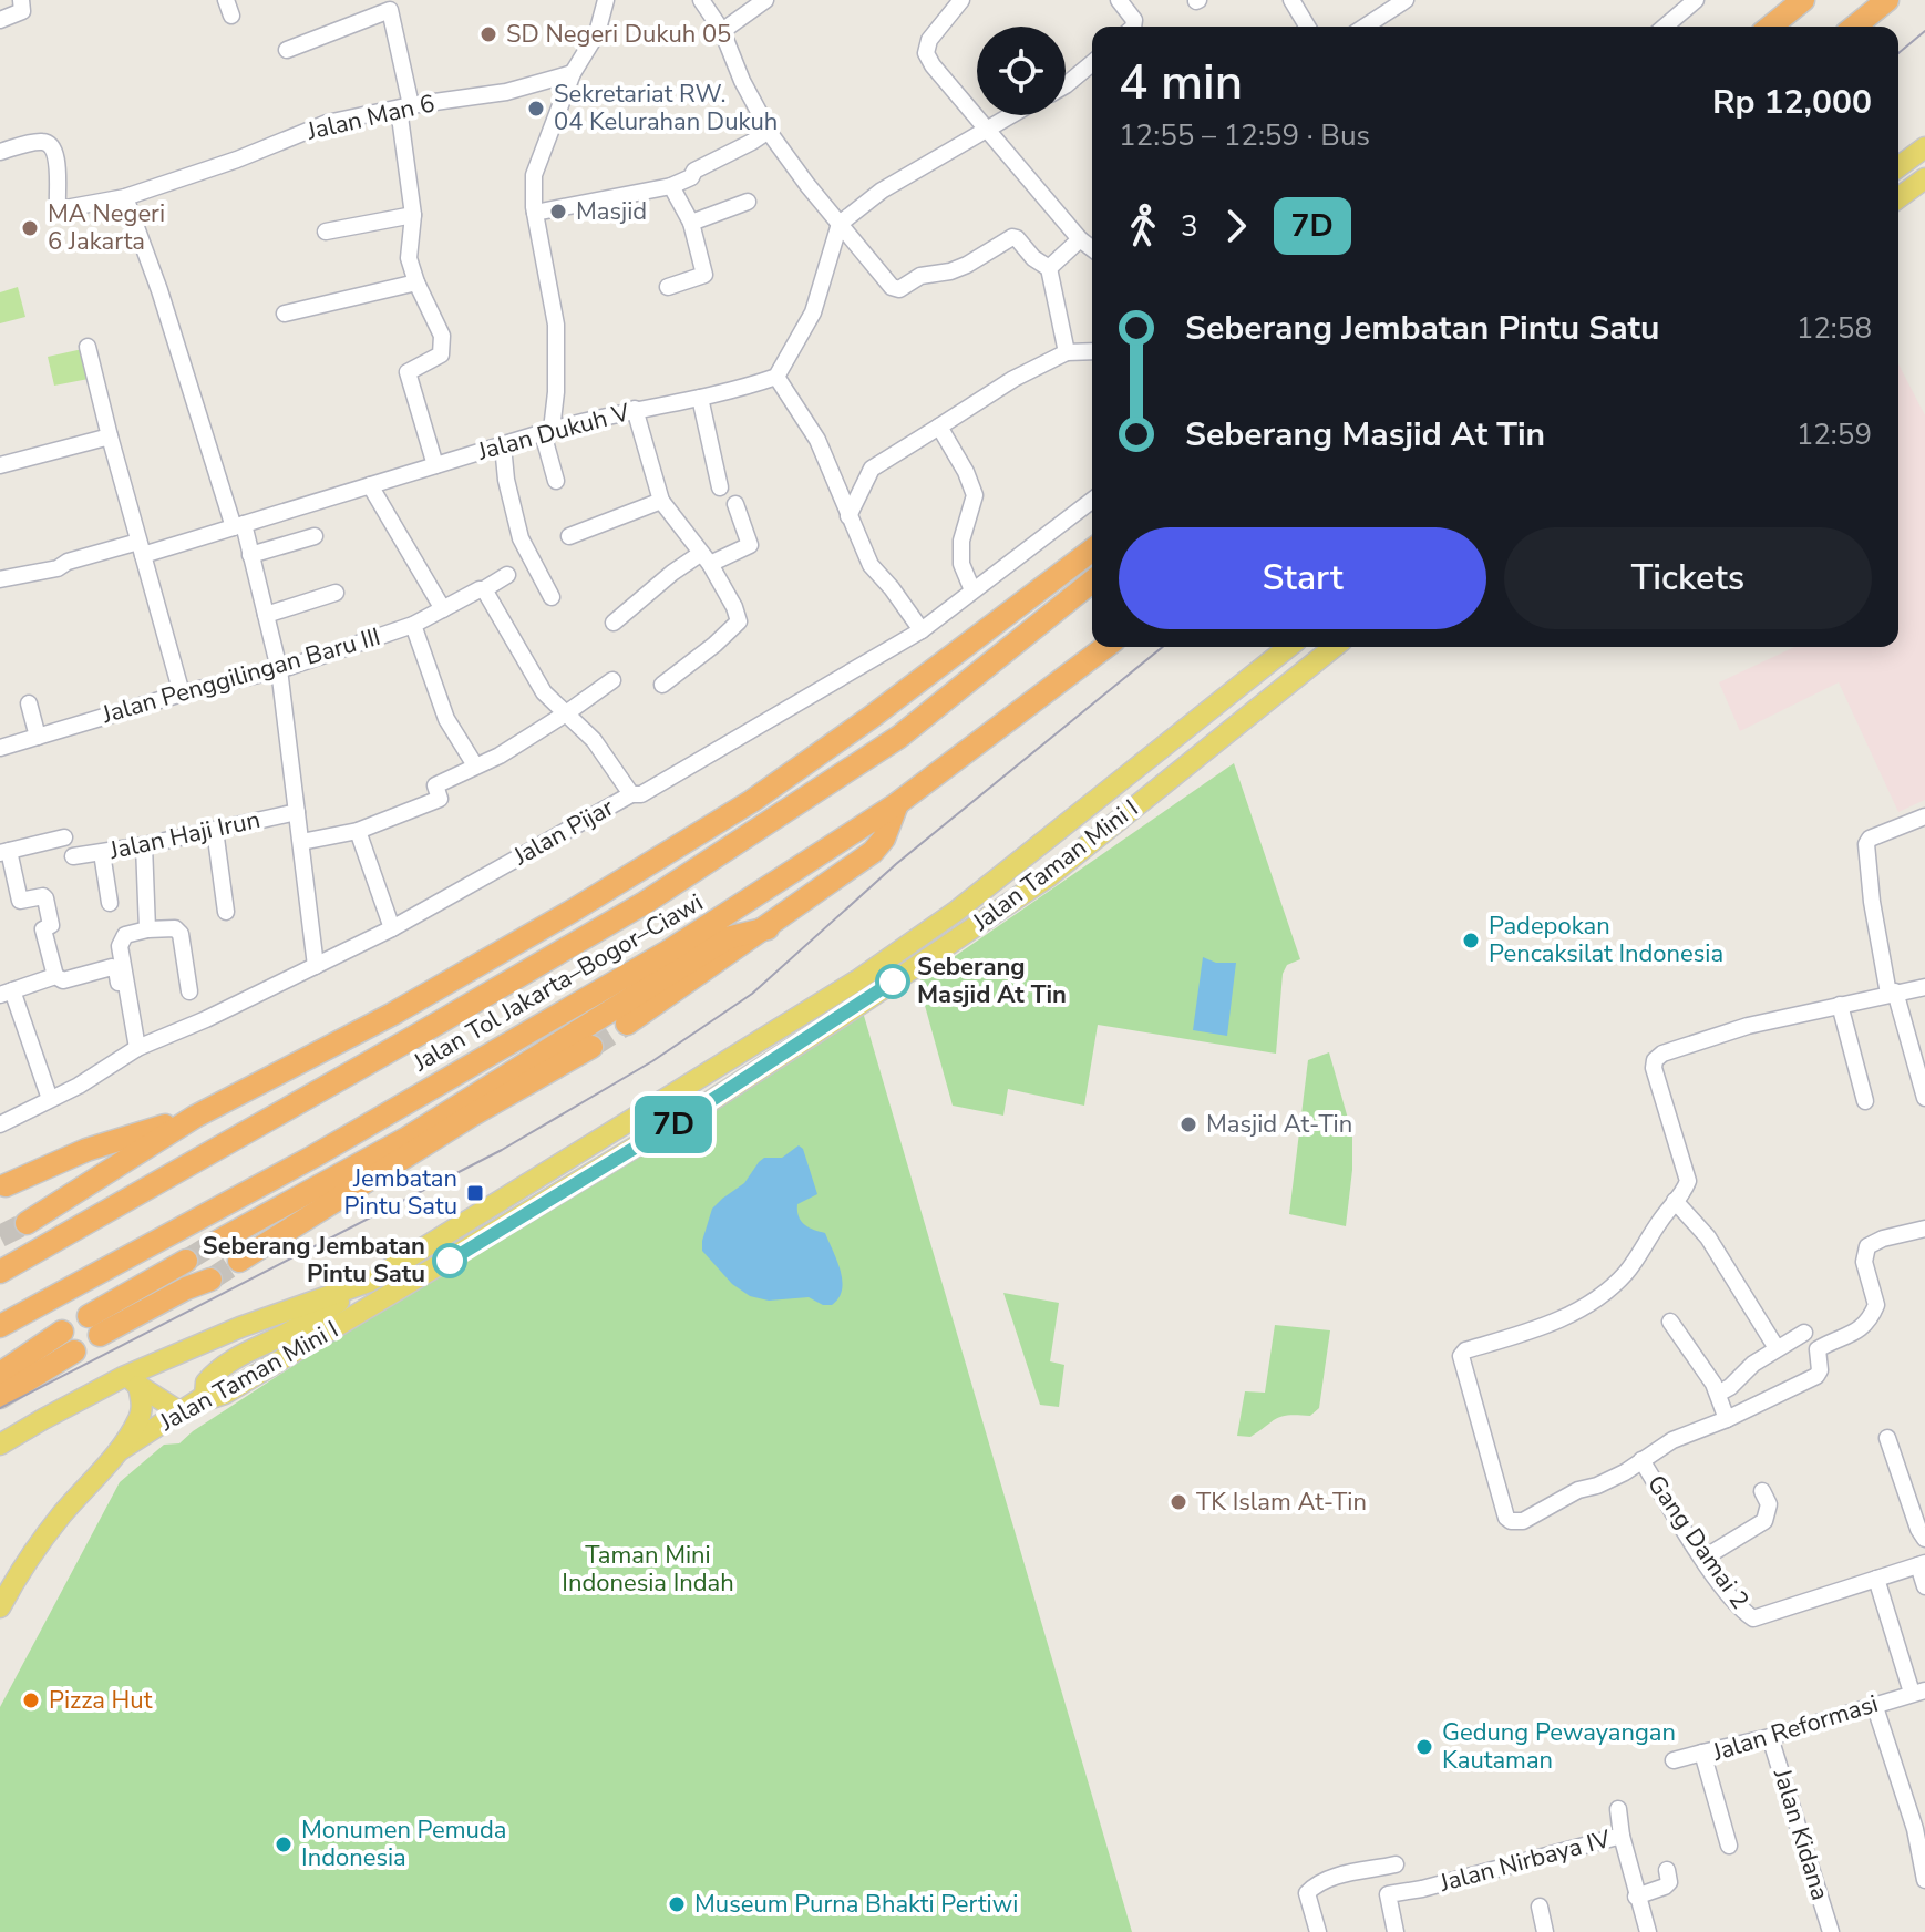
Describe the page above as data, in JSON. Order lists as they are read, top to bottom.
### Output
{
  "streets": {
    "highway": ["Jalan Tol Jakarta–Bogor–Ciawi"],
    "main road": ["Jalan Taman Mini I"],
    "street": [
      "Jalan Man 6",
      "Jalan Dukuh V",
      "Jalan Penggilingan Baru III",
      "Jalan Pijar",
      "Jalan Haji Irun",
      "Gang Damai 2",
      "Jalan Reformasi",
      "Jalan Kidana",
      "Jalan Nirbaya IV"
    ]
  },
  "crossings": [
    ["Jalan Reformasi", "Jalan Kidana"]
  ],
  "parks": ["Taman Mini Indonesia Indah"],
  "places": {
    "other": [
      "SD Negeri Dukuh 05",
      "Sekretariat RW. 04 Kelurahan Dukuh",
      "Masjid",
      "MA Negeri 6 Jakarta",
      "Padepokan Pencaksilat Indonesia",
      "Seberang Masjid At Tin",
      "Masjid At-Tin",
      "Seberang Jembatan Pintu Satu",
      "TK Islam At-Tin",
      "Pizza Hut",
      "Gedung Pewayangan Kautaman",
      "Monumen Pemuda Indonesia",
      "Museum Purna Bhakti Pertiwi"
    ],
    "transit": ["Jembatan Pintu Satu"]
  },
  "lines": ["bus line 7D"],
  "page": {
    "on_map": "7D",
    "heading": ["4 min", "12:55 – 12:59 · Bus", "Rp 12,000"],
    "legs": ["3", "7D"],
    "list": [
      {
        "name": "Seberang Jembatan Pintu Satu",
        "value": "12:58"
      },
      {
        "name": "Seberang Masjid At Tin",
        "value": "12:59"
      }
    ],
    "buttons": ["Start", "Tickets"]
  }
}
